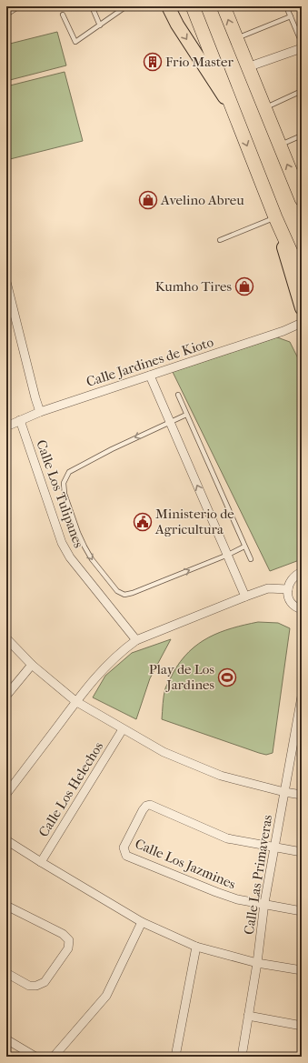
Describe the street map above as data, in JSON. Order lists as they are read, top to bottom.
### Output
{
  "streets": {
    "street": [
      "Calle Jardines de Kioto",
      "Calle Los Tulipanes",
      "Calle Los Helechos",
      "Calle Los Jazmines",
      "Calle Las Primaveras"
    ]
  },
  "crossings": [
    ["Calle Jardines de Kioto", "Calle Los Tulipanes"],
    ["Calle Los Jazmines", "Calle Las Primaveras"]
  ],
  "places": {
    "building": ["Frio Master"],
    "shop": ["Avelino Abreu", "Kumho Tires"],
    "public building": ["Ministerio de Agricultura"],
    "sports": ["Play de Los Jardines"]
  }
}
